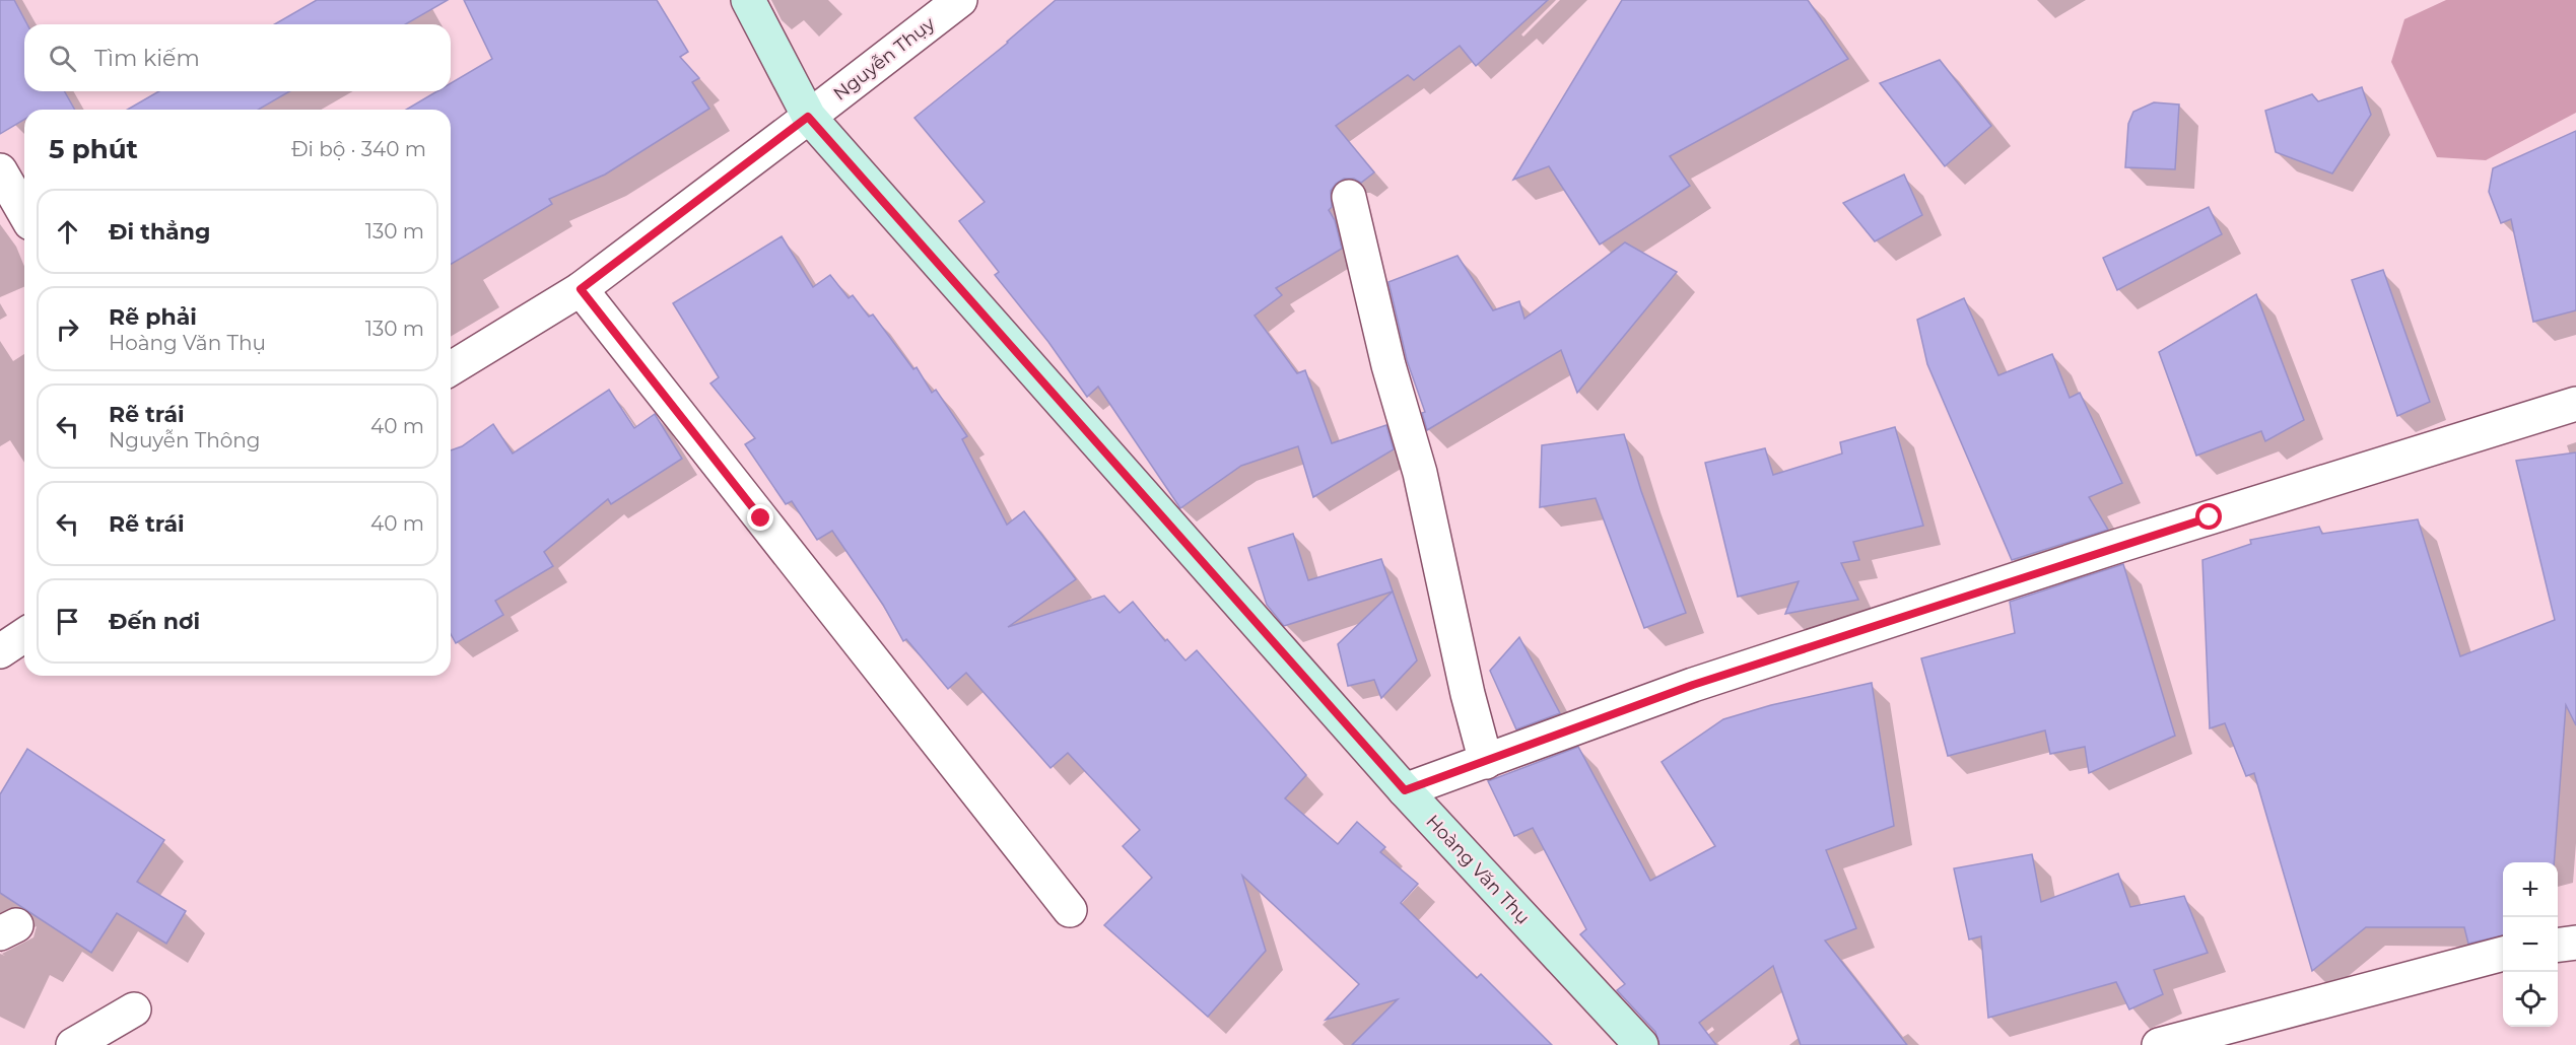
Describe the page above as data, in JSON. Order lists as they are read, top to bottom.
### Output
{
  "streets": {
    "main road": ["Hoàng Văn Thụ"],
    "street": ["Nguyễn Thụy"]
  },
  "crossings": [
    ["Nguyễn Thụy", "Hoàng Văn Thụ"]
  ],
  "page": {
    "search": "Tìm kiếm",
    "heading": ["5 phút", "Đi bộ · 340 m"],
    "list": [
      ["Đi thẳng", "130 m"],
      ["Rẽ phải", "Hoàng Văn Thụ", "130 m"],
      ["Rẽ trái", "Nguyễn Thông", "40 m"],
      ["Rẽ trái", "40 m"],
      "Đến nơi"
    ],
    "map_buttons": ["+", "−"]
  }
}
